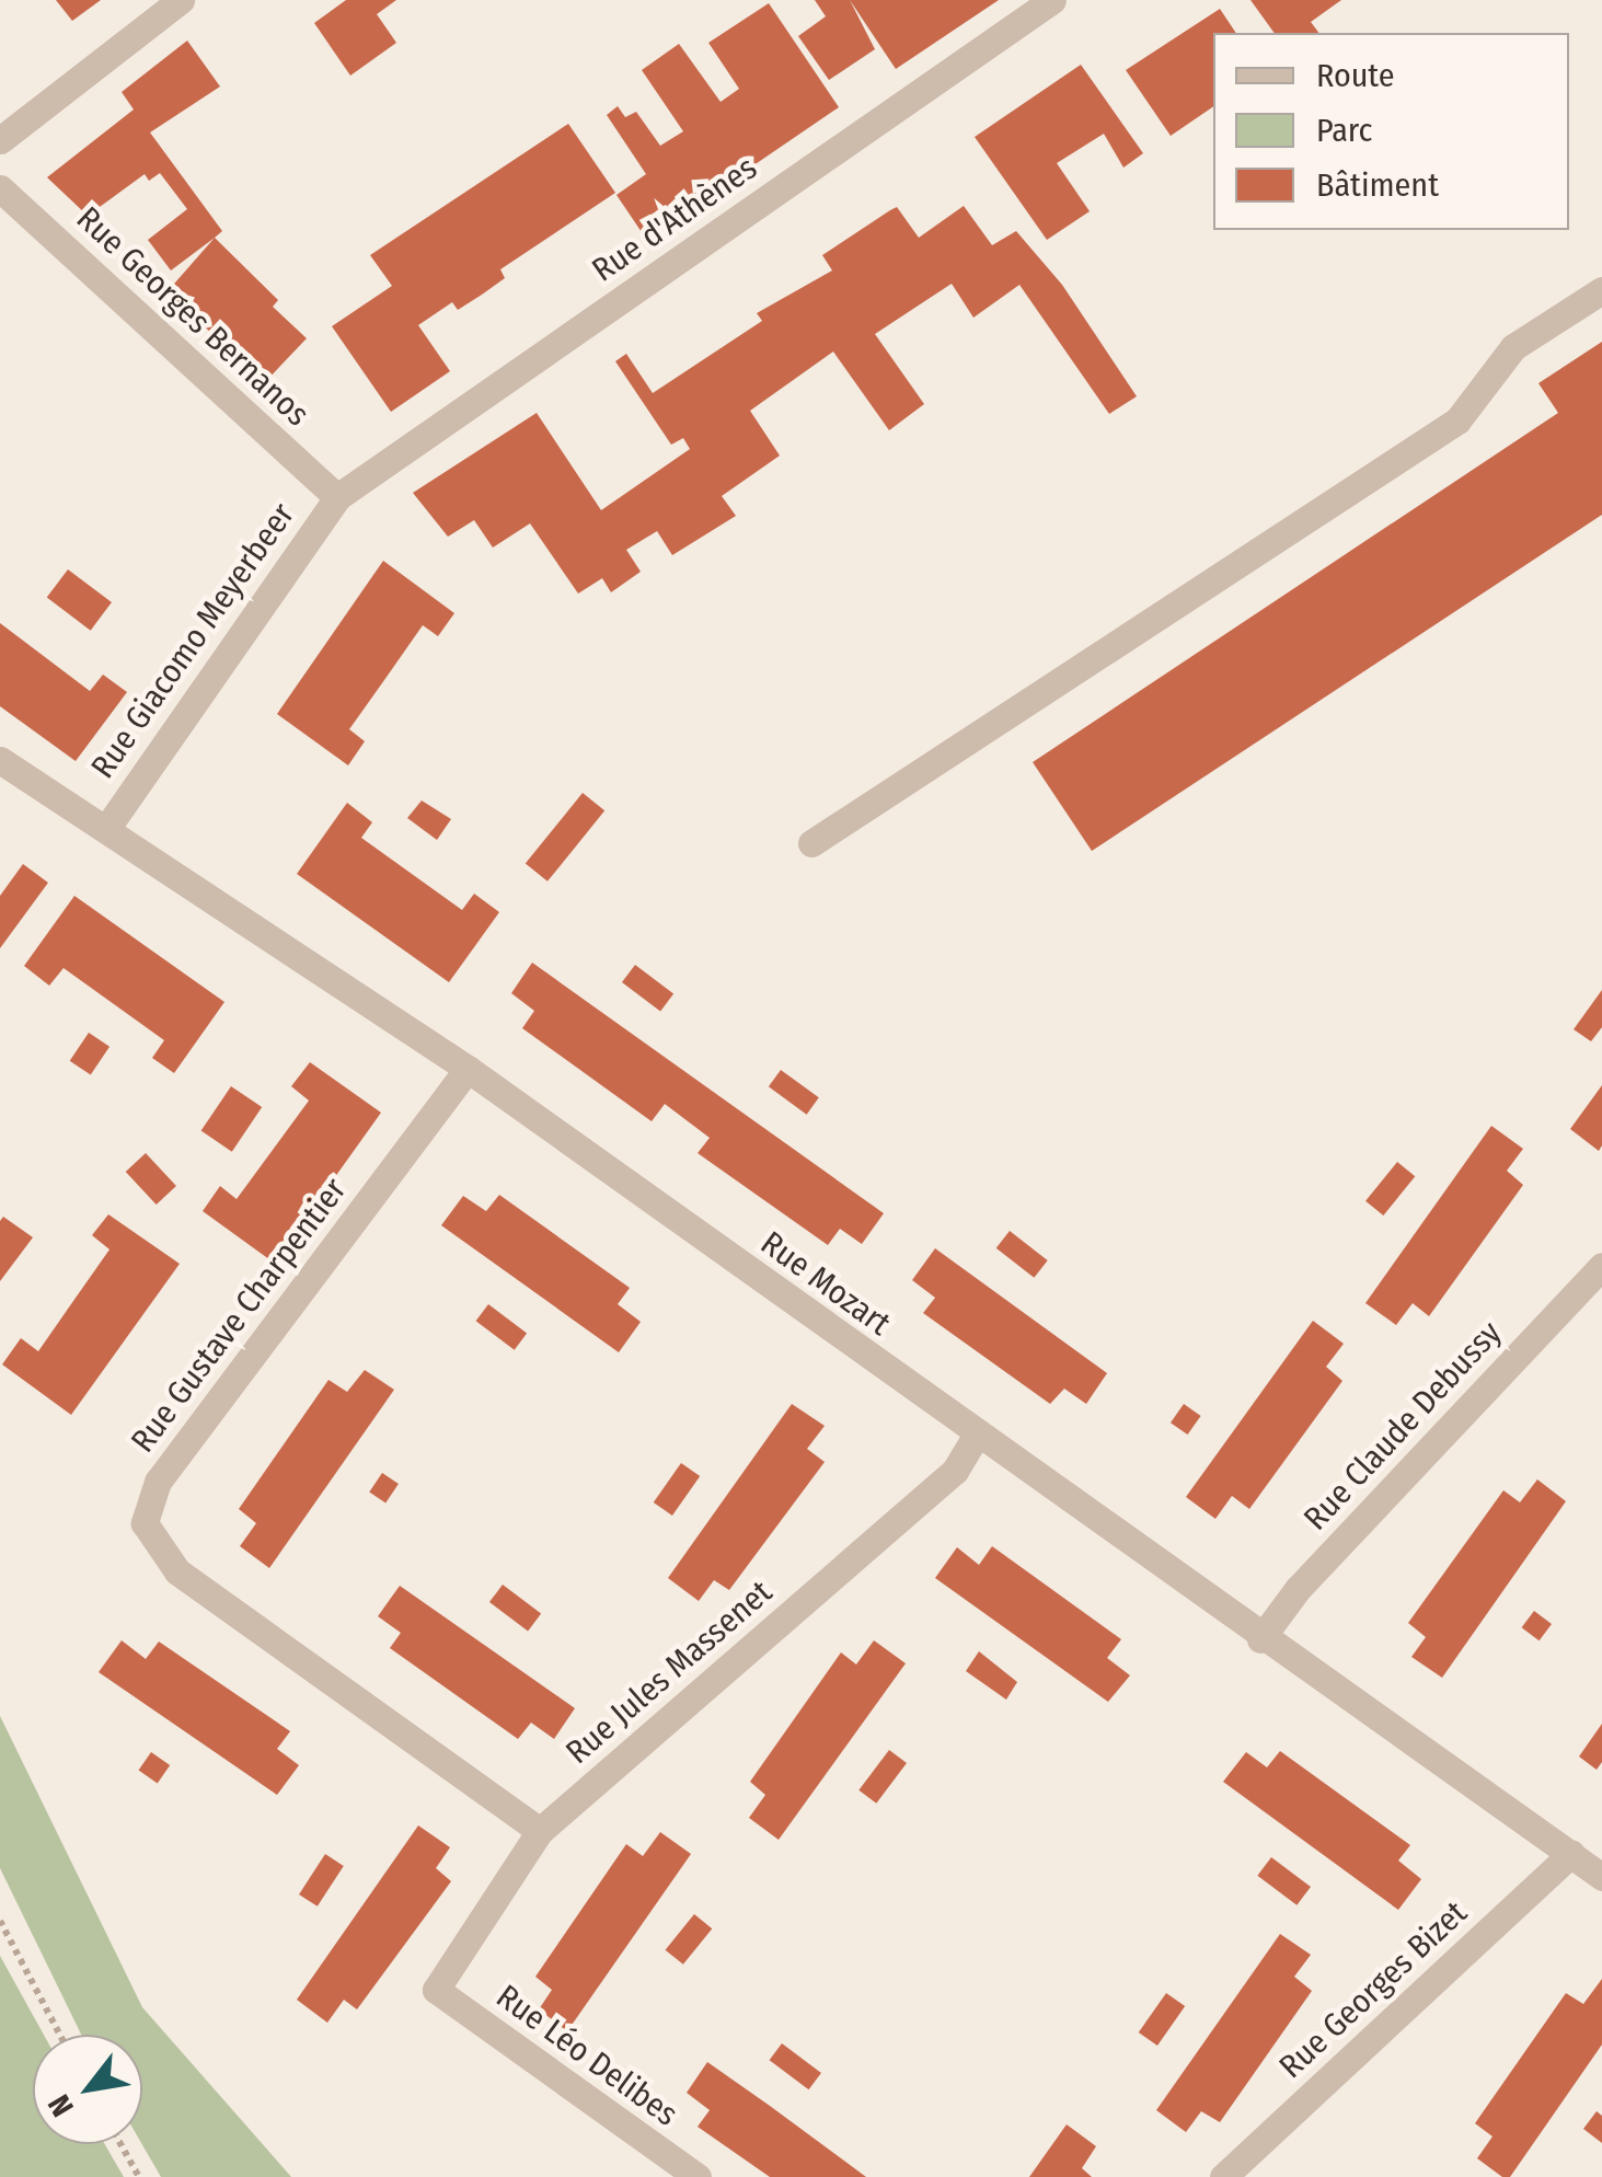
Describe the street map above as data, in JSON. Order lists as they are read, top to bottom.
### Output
{
  "streets": {
    "street": [
      "Rue d'Athènes",
      "Rue Georges Bernanos",
      "Rue Giacomo Meyerbeer",
      "Rue Mozart",
      "Rue Gustave Charpentier",
      "Rue Claude Debussy",
      "Rue Jules Massenet",
      "Rue Georges Bizet",
      "Rue Léo Delibes"
    ]
  },
  "crossings": [
    ["Rue d'Athènes", "Rue Georges Bernanos"],
    ["Rue d'Athènes", "Rue Giacomo Meyerbeer"],
    ["Rue Georges Bernanos", "Rue Giacomo Meyerbeer"],
    ["Rue Giacomo Meyerbeer", "Rue Mozart"],
    ["Rue Mozart", "Rue Gustave Charpentier"],
    ["Rue Mozart", "Rue Claude Debussy"],
    ["Rue Mozart", "Rue Jules Massenet"],
    ["Rue Mozart", "Rue Georges Bizet"],
    ["Rue Gustave Charpentier", "Rue Jules Massenet"],
    ["Rue Jules Massenet", "Rue Léo Delibes"]
  ],
  "legend": ["Route", "Parc", "Bâtiment"],
  "north": "bottom left"
}
